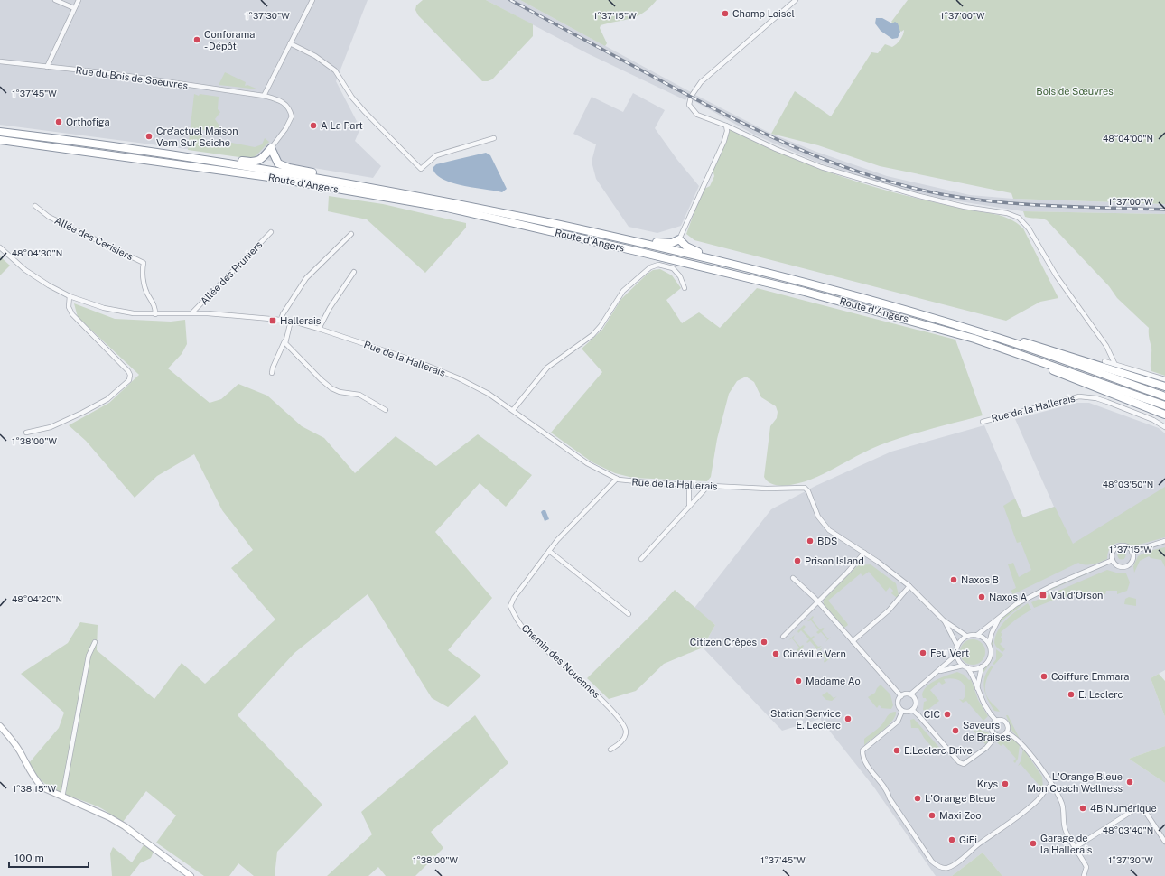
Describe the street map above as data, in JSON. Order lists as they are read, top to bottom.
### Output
{
  "streets": {
    "highway": ["Route d'Angers"],
    "street": [
      "Rue du Bois de Soeuvres",
      "Allée des Cerisiers",
      "Allée des Pruniers",
      "Rue de la Hallerais",
      "Chemin des Nouennes"
    ]
  },
  "crossings": [
    ["Allée des Cerisiers", "Rue de la Hallerais"],
    ["Allée des Pruniers", "Rue de la Hallerais"],
    ["Rue de la Hallerais", "Chemin des Nouennes"]
  ],
  "parks": ["Bois de Sœuvres"],
  "places": {
    "other": [
      "Champ Loisel",
      "Conforama - Dépôt",
      "Orthofiga",
      "A La Part",
      "Cre'actuel Maison Vern Sur Seiche",
      "BDS",
      "Prison Island",
      "Naxos B",
      "Naxos A",
      "Citizen Crêpes",
      "Feu Vert",
      "Cinéville Vern",
      "Coiffure Emmara",
      "Madame Ao",
      "E. Leclerc",
      "CIC",
      "Station Service E. Leclerc",
      "Saveurs de Braises",
      "E.Leclerc Drive",
      "L'Orange Bleue Mon Coach Wellness",
      "Krys",
      "L'Orange Bleue",
      "4B Numérique",
      "Maxi Zoo",
      "GiFi",
      "Garage de la Hallerais"
    ],
    "transit": ["Hallerais", "Val d'Orson"]
  },
  "scale_bar": "100 m",
  "coordinates": [
    "1°37'15\"W",
    "1°37'30\"W",
    "1°37'00\"W",
    "1°37'45\"W",
    "48°04'00\"N",
    "48°04'30\"N",
    "1°38'00\"W",
    "48°03'50\"N",
    "48°04'20\"N",
    "1°38'15\"W",
    "48°03'40\"N"
  ]
}
